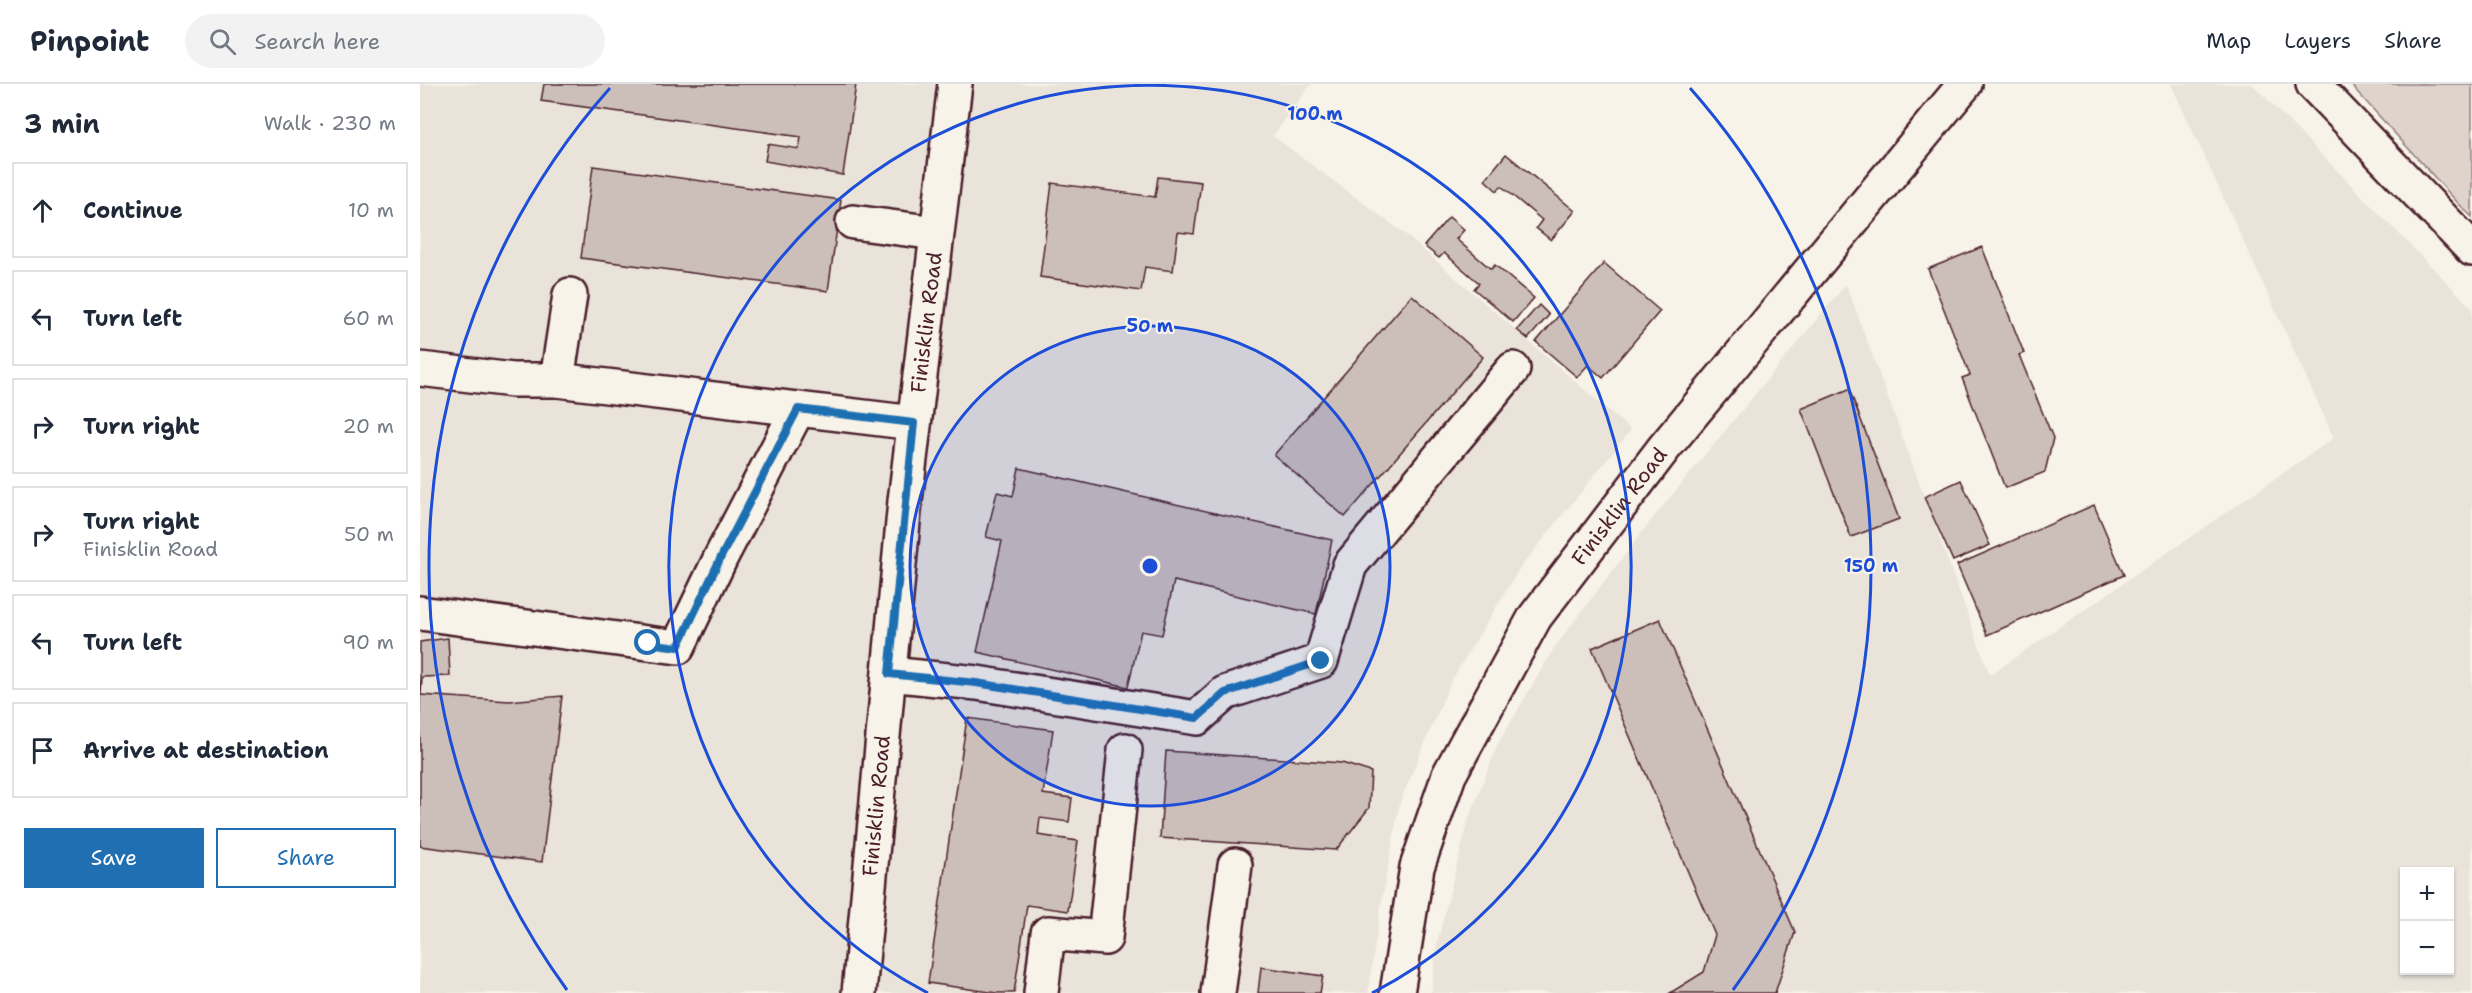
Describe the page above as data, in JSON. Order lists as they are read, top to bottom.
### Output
{
  "streets": {
    "street": ["Finisklin Road"]
  },
  "page": {
    "header": "Pinpoint",
    "search": "Search here",
    "nav": ["Map", "Layers", "Share"],
    "heading": ["3 min", "Walk · 230 m"],
    "list": [
      ["Continue", "10 m"],
      ["Turn left", "60 m"],
      ["Turn right", "20 m"],
      ["Turn right", "Finisklin Road", "50 m"],
      ["Turn left", "90 m"],
      "Arrive at destination"
    ],
    "buttons": ["Save", "Share"],
    "map_buttons": ["+", "−"]
  },
  "rings": ["100 m", "50 m", "150 m"]
}
